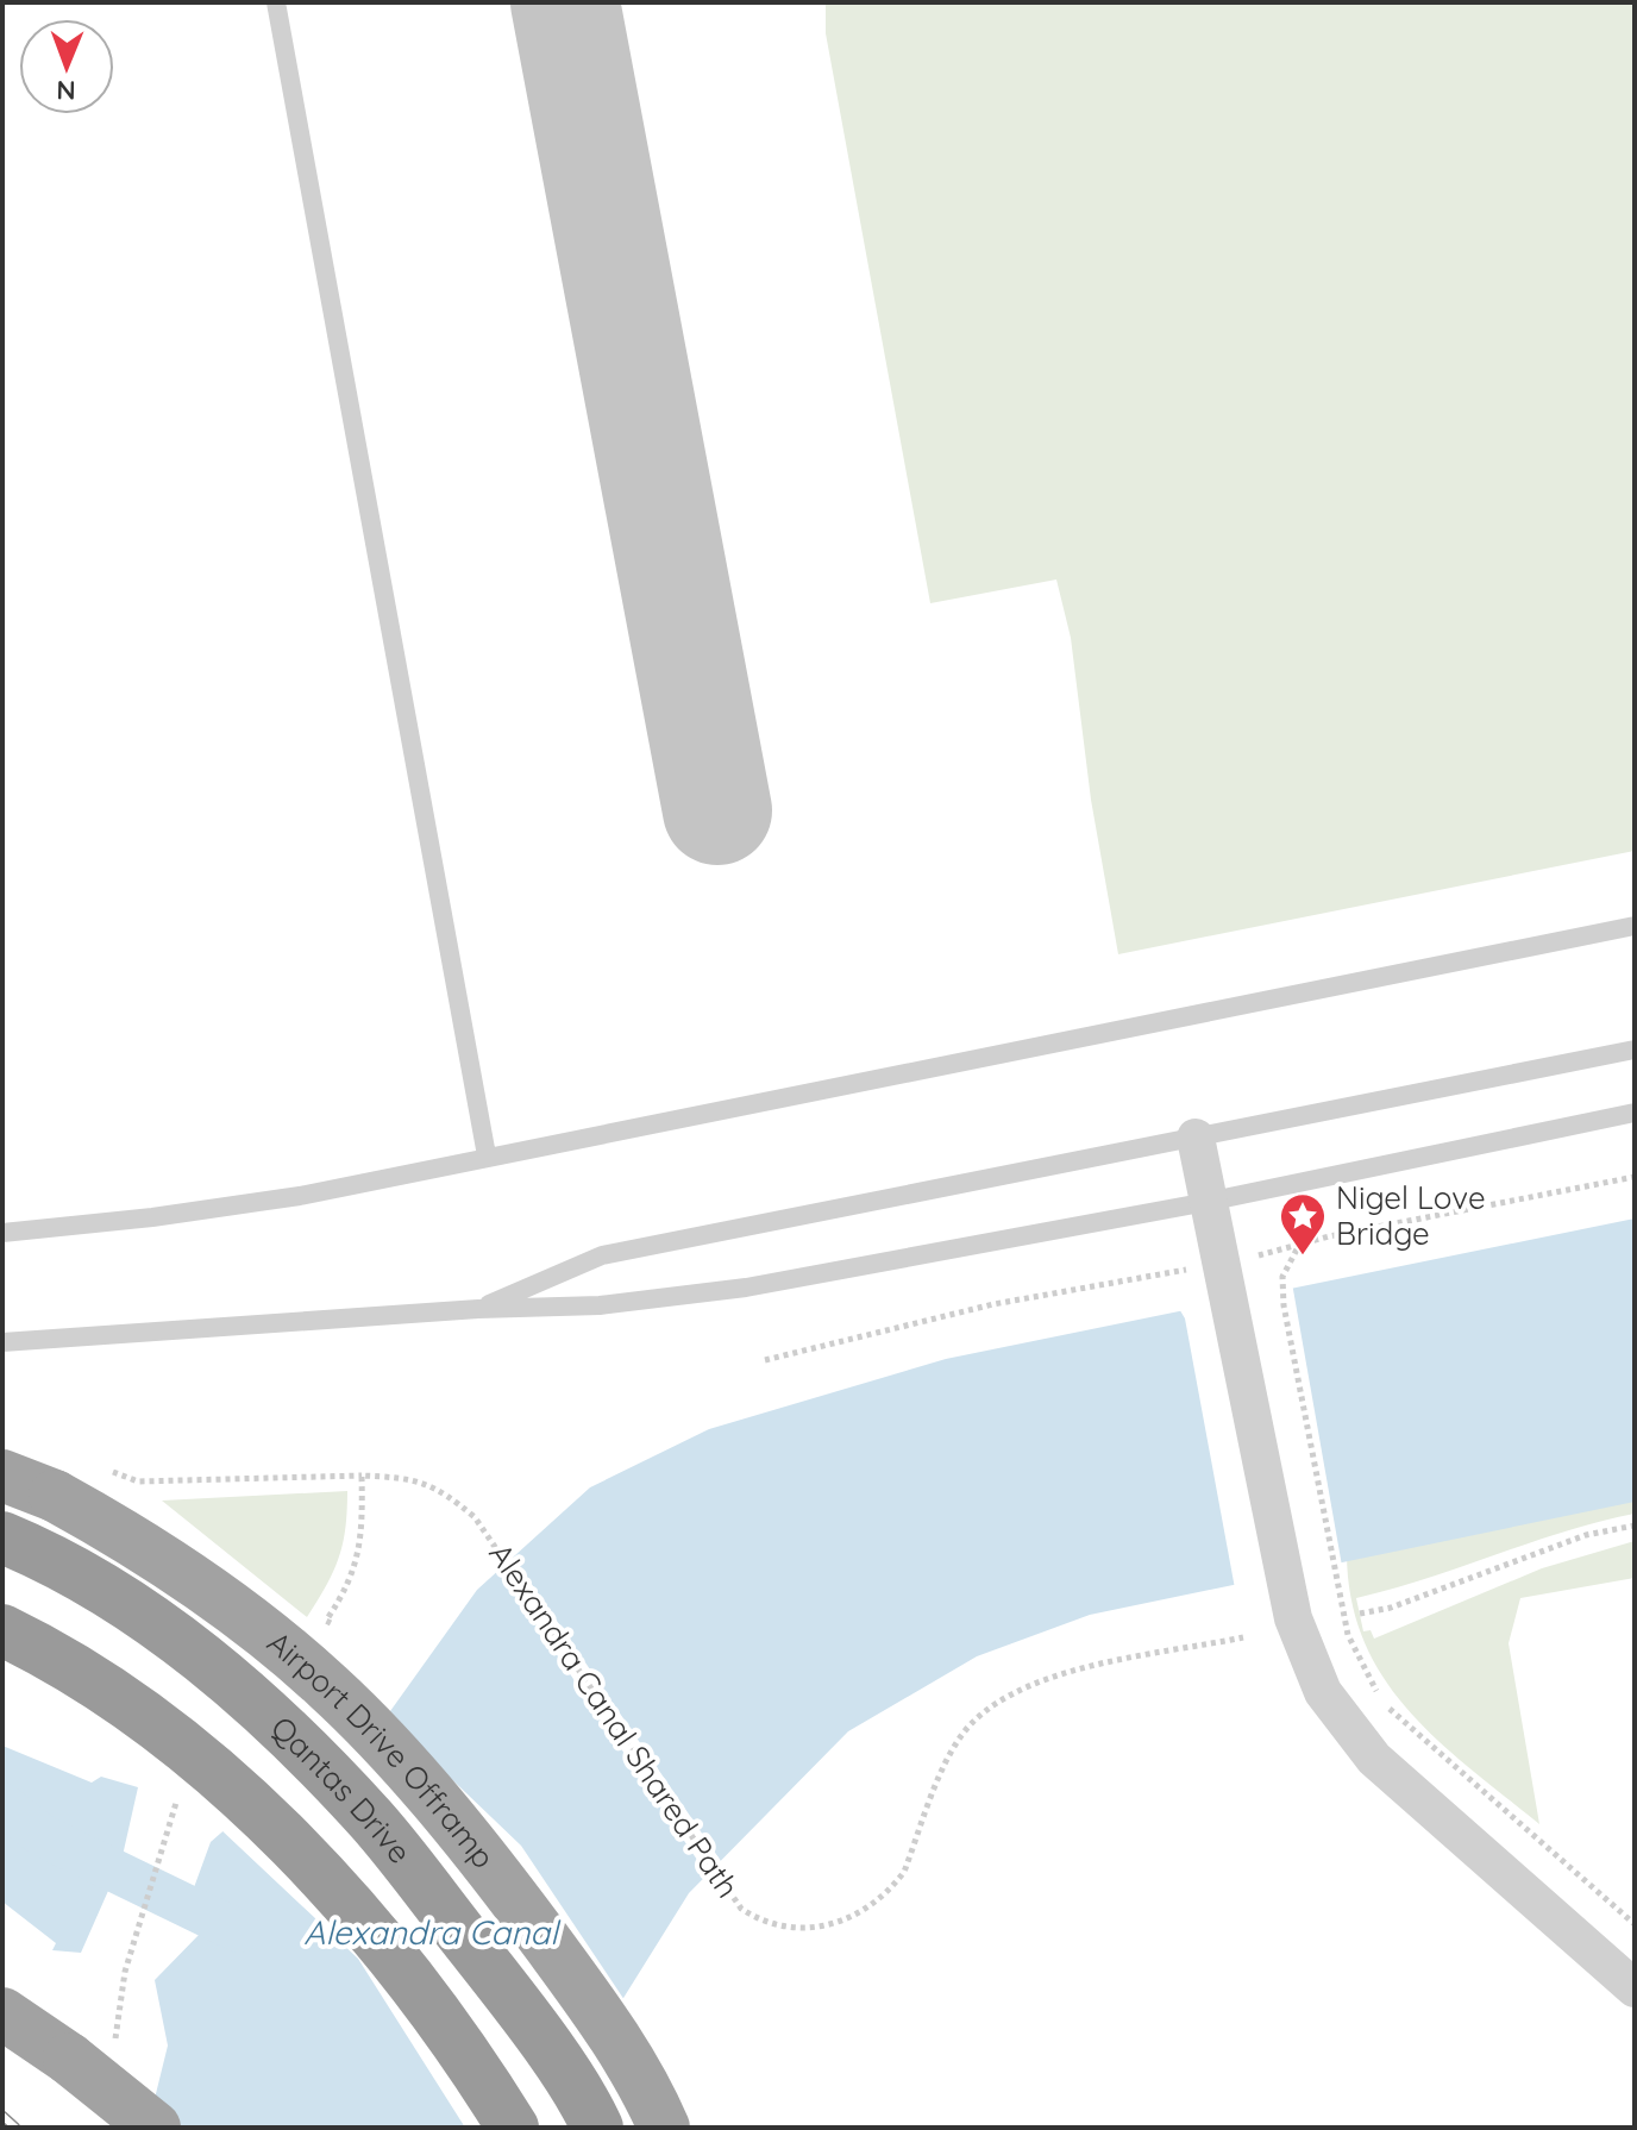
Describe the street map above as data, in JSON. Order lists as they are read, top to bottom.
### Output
{
  "streets": {
    "highway": ["Airport Drive Offramp", "Qantas Drive"],
    "path": ["Alexandra Canal Shared Path"]
  },
  "water": ["Alexandra Canal"],
  "places": {
    "place": ["Nigel Love Bridge"]
  },
  "north": "bottom"
}
